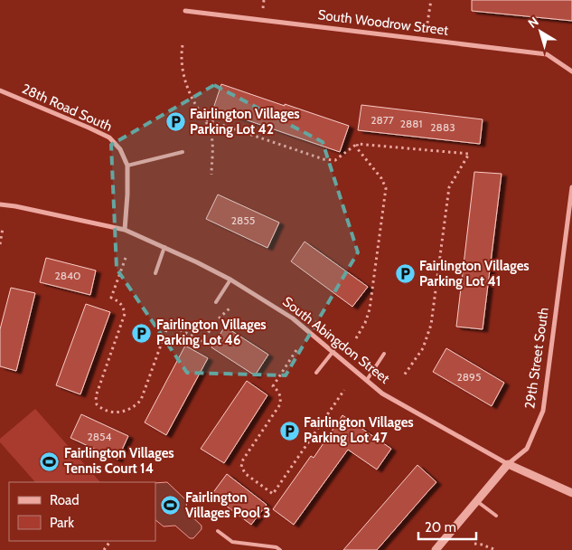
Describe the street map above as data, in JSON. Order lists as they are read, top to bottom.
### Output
{
  "streets": {
    "street": [
      "South Woodrow Street",
      "28th Road South",
      "South Abingdon Street",
      "29th Street South"
    ]
  },
  "crossings": [
    ["28th Road South", "South Abingdon Street"],
    ["South Abingdon Street", "29th Street South"]
  ],
  "places": {
    "parking": [
      "Fairlington Villages Parking Lot 42",
      "Fairlington Villages Parking Lot 41",
      "Fairlington Villages Parking Lot 46",
      "Fairlington Villages Parking Lot 47"
    ],
    "sports": ["Fairlington Villages Tennis Court 14", "Fairlington Villages Pool 3"]
  },
  "house_numbers": [
    "2877",
    "2881",
    "2883",
    "2855",
    "2840",
    "2895",
    "2854"
  ],
  "legend": ["Road", "Park"],
  "scale_bar": "20 m",
  "north": "top left"
}
